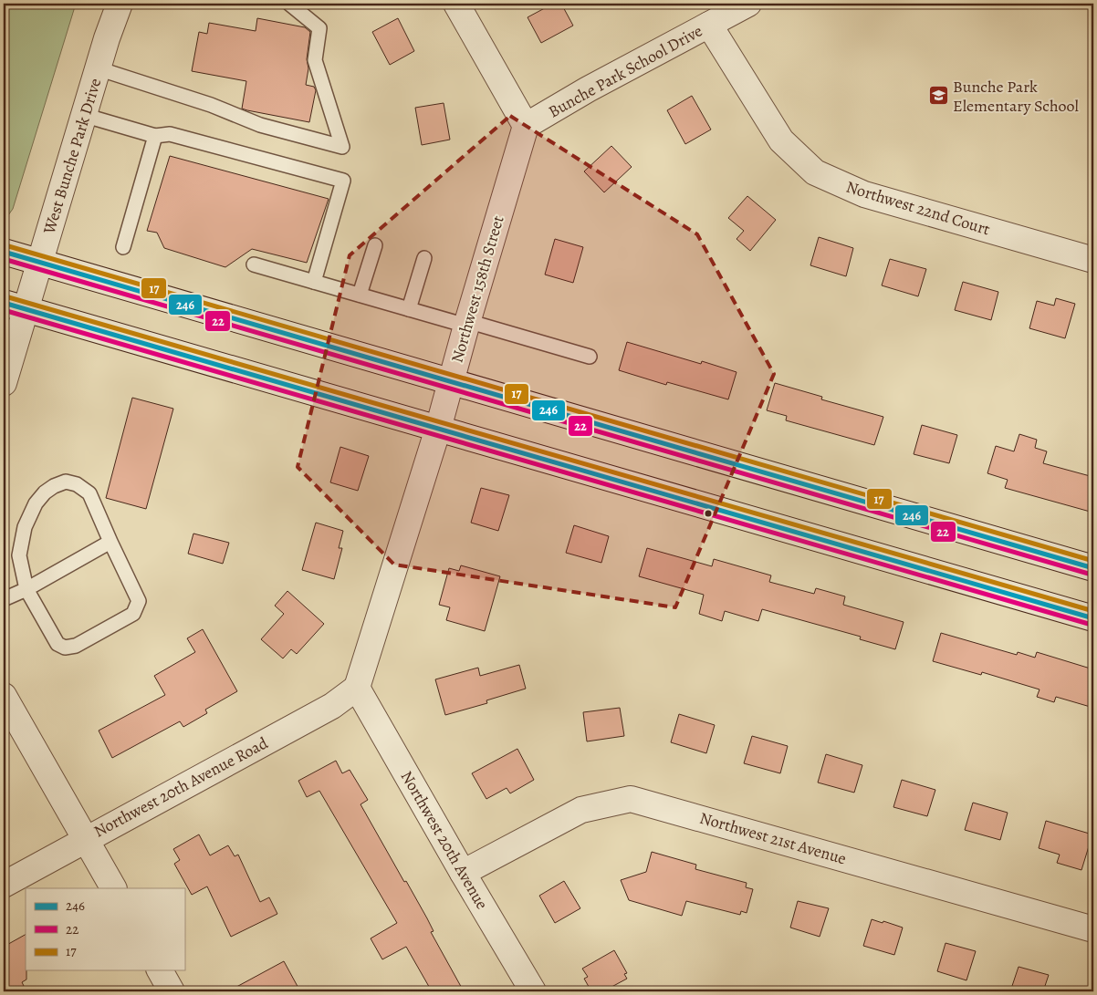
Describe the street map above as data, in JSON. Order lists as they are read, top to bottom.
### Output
{
  "streets": {
    "street": [
      "Bunche Park School Drive",
      "West Bunche Park Drive",
      "Northwest 22nd Court",
      "Northwest 158th Street",
      "Northwest 20th Avenue Road",
      "Northwest 21st Avenue",
      "Northwest 20th Avenue"
    ]
  },
  "crossings": [
    ["Bunche Park School Drive", "Northwest 22nd Court"],
    ["Bunche Park School Drive", "Northwest 158th Street"],
    ["Northwest 158th Street", "Northwest 20th Avenue Road"],
    ["Northwest 158th Street", "Northwest 20th Avenue"],
    ["Northwest 20th Avenue Road", "Northwest 20th Avenue"],
    ["Northwest 21st Avenue", "Northwest 20th Avenue"]
  ],
  "places": {
    "school or university": ["Bunche Park Elementary School"]
  },
  "lines": ["transit line 17", "transit line 246", "transit line 22"],
  "legend": ["246", "22", "17"]
}
